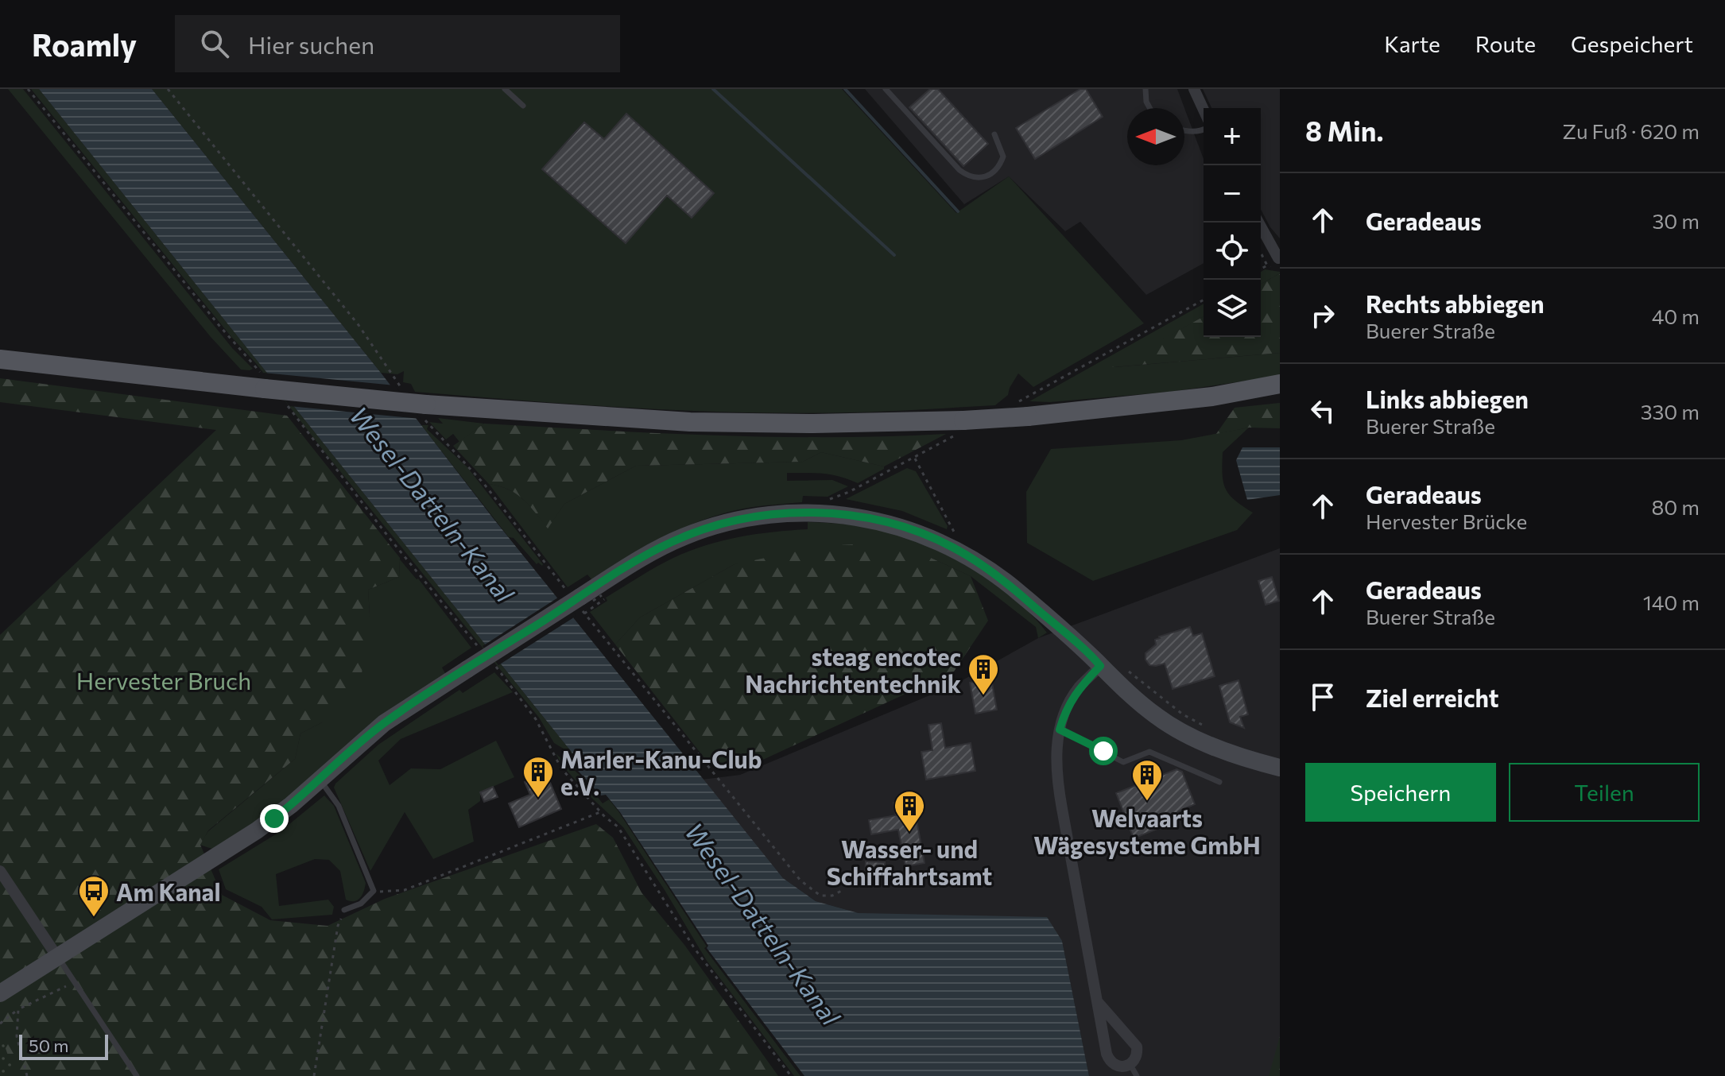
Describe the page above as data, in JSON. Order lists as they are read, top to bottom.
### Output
{
  "water": ["Wesel-Datteln-Kanal"],
  "parks": ["Hervester Bruch"],
  "places": {
    "building": [
      "steag encotec Nachrichtentechnik",
      "Marler-Kanu-Club e.V.",
      "Welvaarts Wägesysteme GmbH",
      "Wasser- und Schiffahrtsamt"
    ],
    "bus stop": ["Am Kanal"]
  },
  "scale_bar": "50 m",
  "north": "left",
  "page": {
    "header": "Roamly",
    "search": "Hier suchen",
    "nav": ["Karte", "Route", "Gespeichert"],
    "heading": ["8 Min.", "Zu Fuß · 620 m"],
    "map_buttons": ["+", "−"],
    "list": [
      ["Geradeaus", "30 m"],
      ["Rechts abbiegen", "Buerer Straße", "40 m"],
      ["Links abbiegen", "Buerer Straße", "330 m"],
      ["Geradeaus", "Hervester Brücke", "80 m"],
      ["Geradeaus", "Buerer Straße", "140 m"],
      "Ziel erreicht"
    ],
    "buttons": ["Speichern", "Teilen"],
    "scale": "50 m"
  }
}
